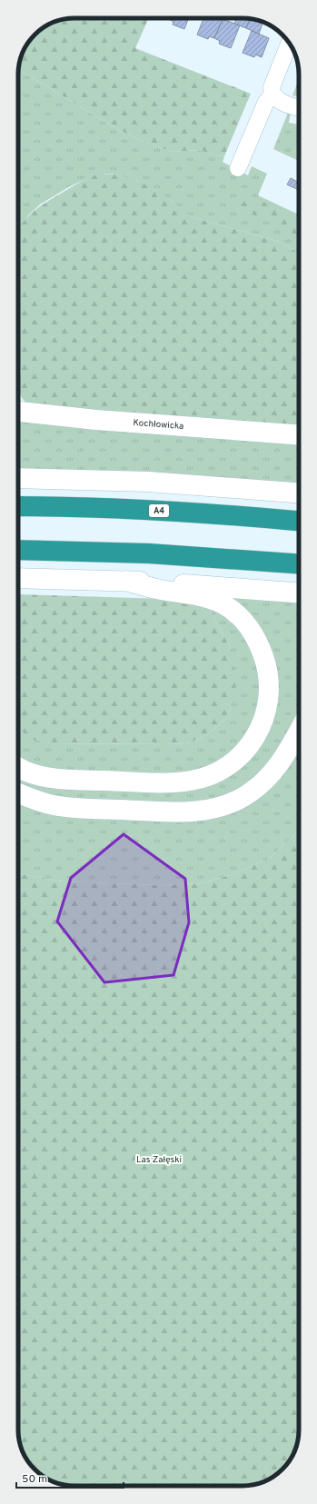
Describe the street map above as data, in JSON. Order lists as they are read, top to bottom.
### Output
{
  "streets": {
    "highway": ["A4"],
    "main road": ["Kochłowicka"]
  },
  "parks": ["Las Załęski"],
  "scale_bar": "50 m"
}
